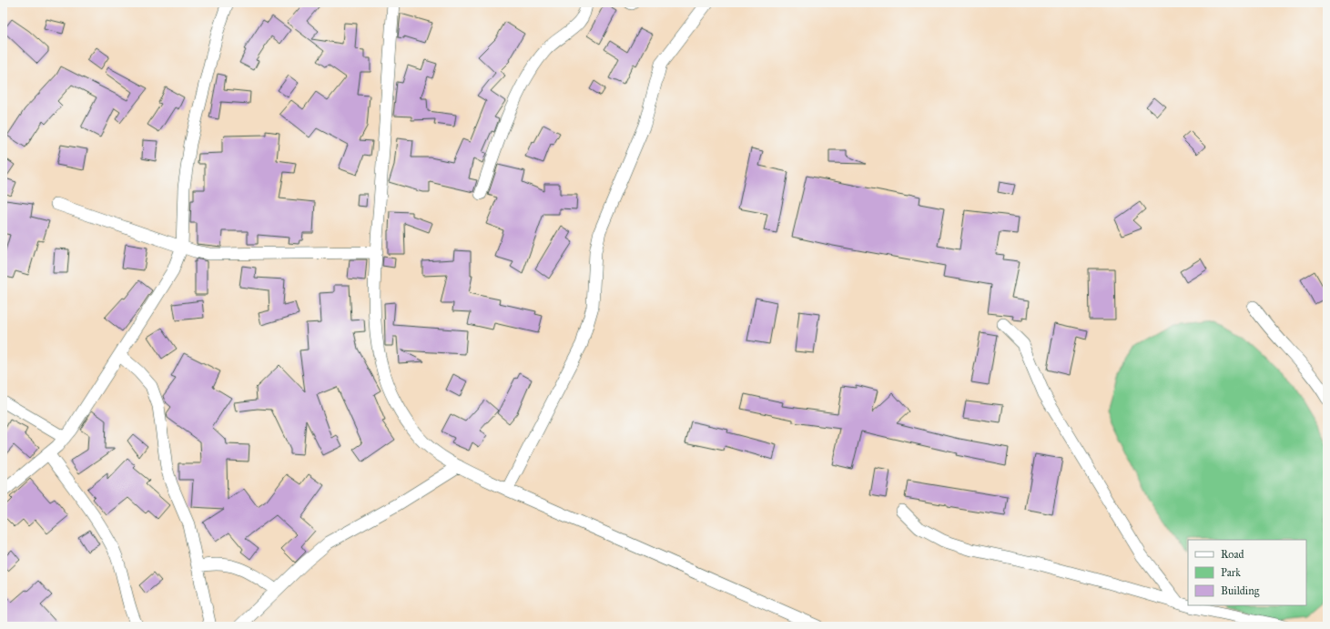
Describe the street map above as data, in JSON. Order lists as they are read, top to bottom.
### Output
{
  "legend": ["Road", "Park", "Building"]
}
